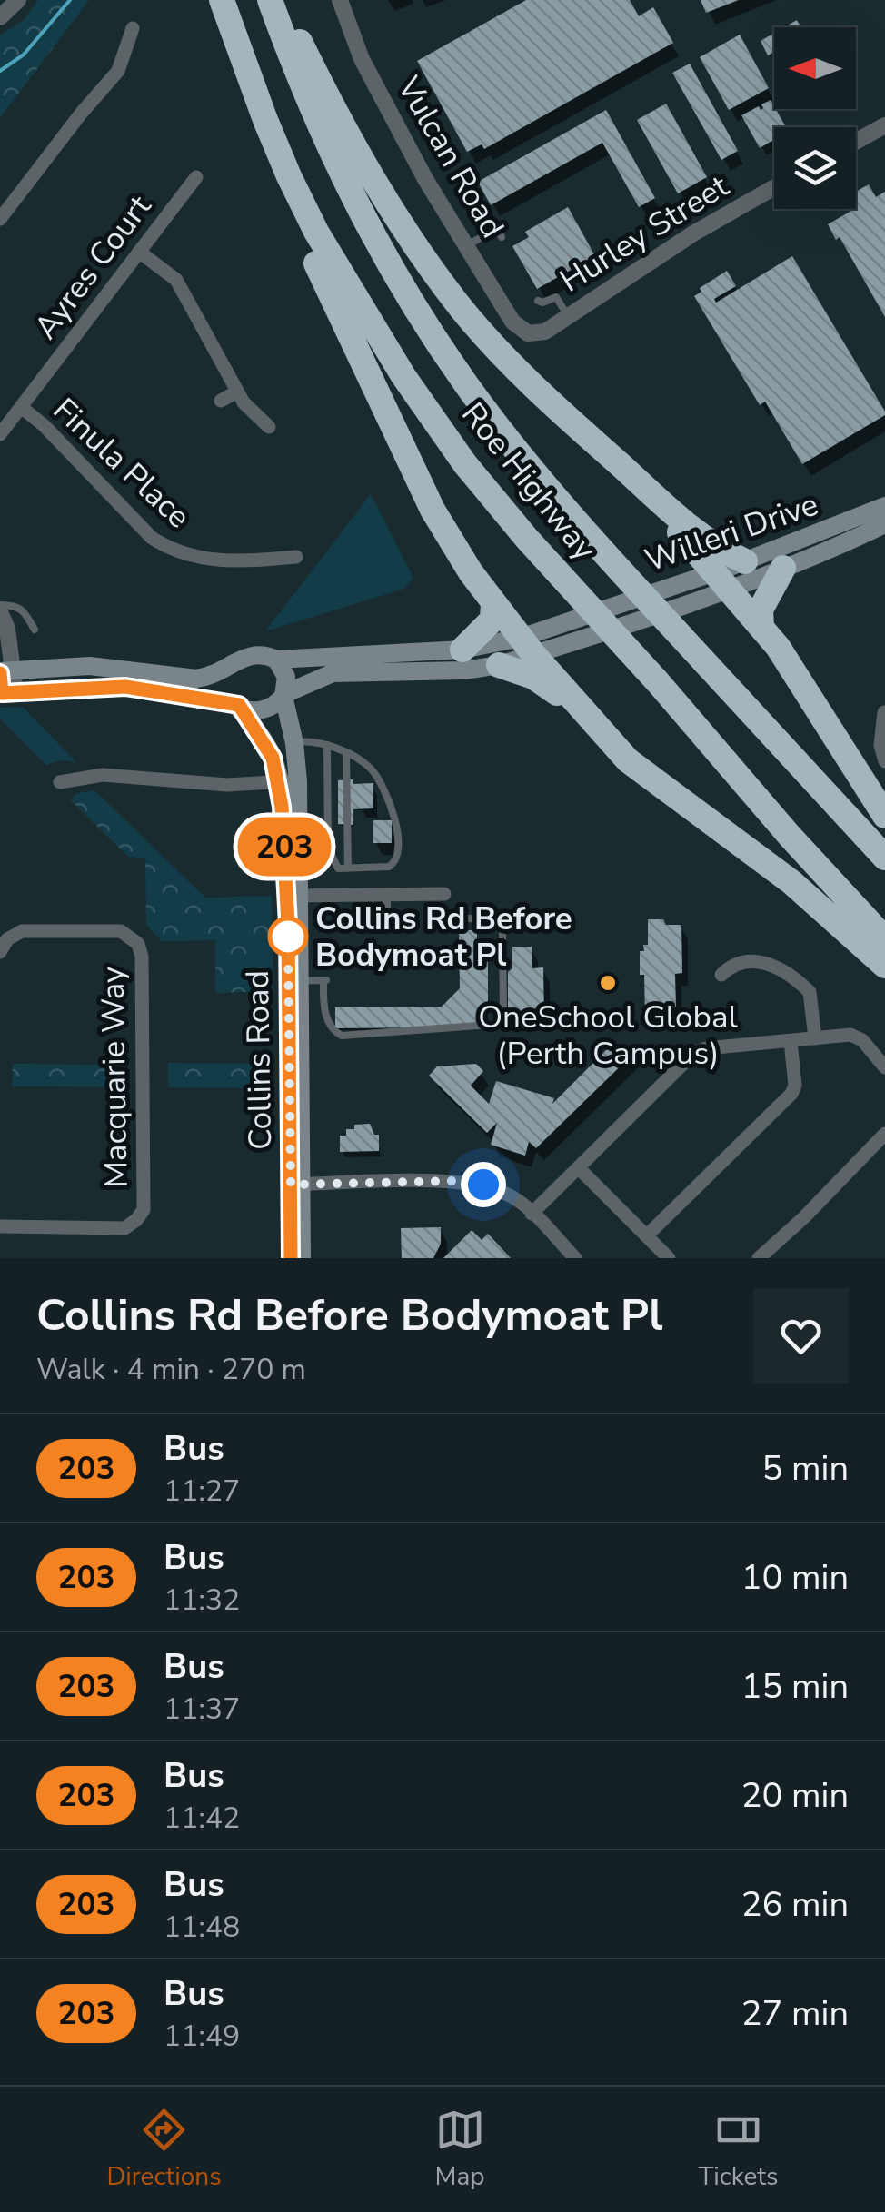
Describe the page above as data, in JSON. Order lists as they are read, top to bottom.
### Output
{
  "streets": {
    "highway": ["Roe Highway"],
    "main road": ["Willeri Drive", "Collins Road"],
    "street": [
      "Vulcan Road",
      "Hurley Street",
      "Ayres Court",
      "Finula Place",
      "Macquarie Way"
    ]
  },
  "crossings": [
    ["Vulcan Road", "Hurley Street"],
    ["Ayres Court", "Finula Place"],
    ["Willeri Drive", "Collins Road"]
  ],
  "places": ["Collins Rd Before Bodymoat Pl", "OneSchool Global (Perth Campus)"],
  "lines": ["bus line 203"],
  "north": "left",
  "page": {
    "on_map": "203",
    "heading": ["Collins Rd Before Bodymoat Pl", "Walk · 4 min · 270 m"],
    "list": [
      {
        "mark": "203",
        "name": "Bus",
        "note": "11:27",
        "value": "5 min"
      },
      {
        "mark": "203",
        "name": "Bus",
        "note": "11:32",
        "value": "10 min"
      },
      {
        "mark": "203",
        "name": "Bus",
        "note": "11:37",
        "value": "15 min"
      },
      {
        "mark": "203",
        "name": "Bus",
        "note": "11:42",
        "value": "20 min"
      },
      {
        "mark": "203",
        "name": "Bus",
        "note": "11:48",
        "value": "26 min"
      },
      {
        "mark": "203",
        "name": "Bus",
        "note": "11:49",
        "value": "27 min"
      }
    ],
    "tabs": ["Directions", "Map", "Tickets"]
  }
}
